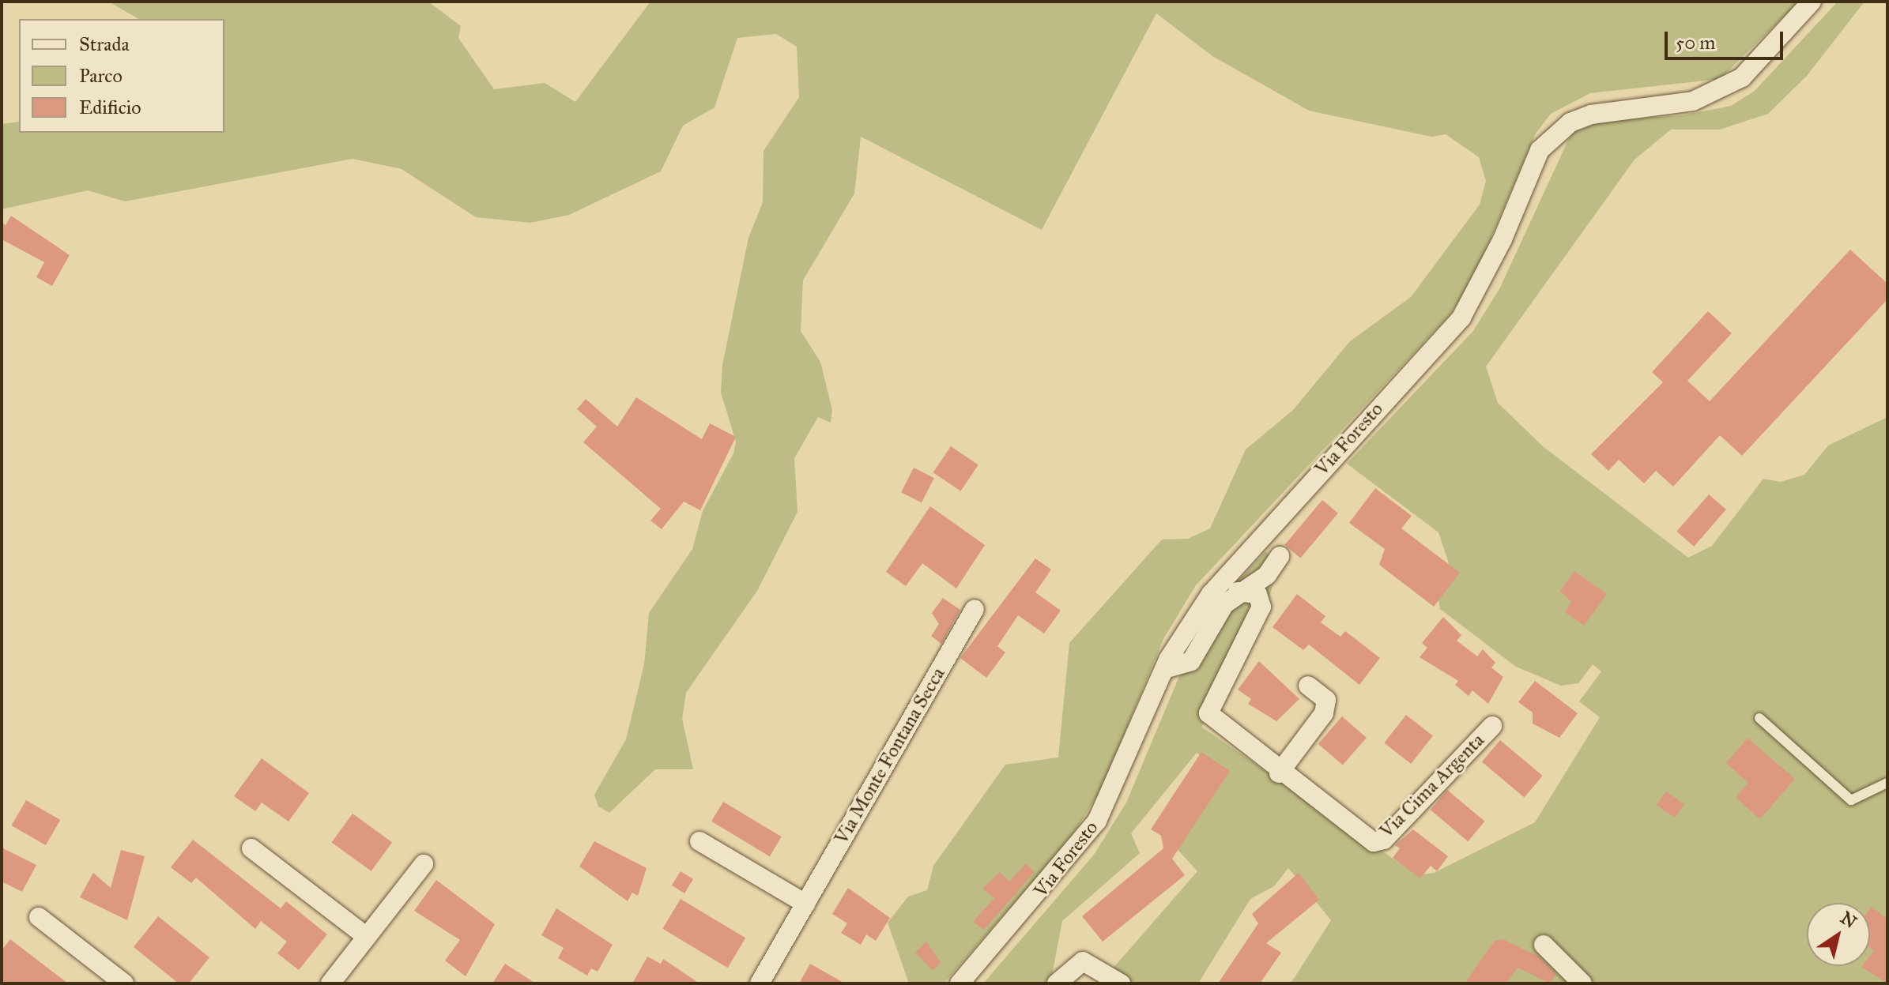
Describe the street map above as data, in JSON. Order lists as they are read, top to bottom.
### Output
{
  "streets": {
    "street": ["Via Foresto", "Via Monte Fontana Secca", "Via Cima Argenta"]
  },
  "legend": ["Strada", "Parco", "Edificio"],
  "scale_bar": "50 m",
  "north": "top right"
}
